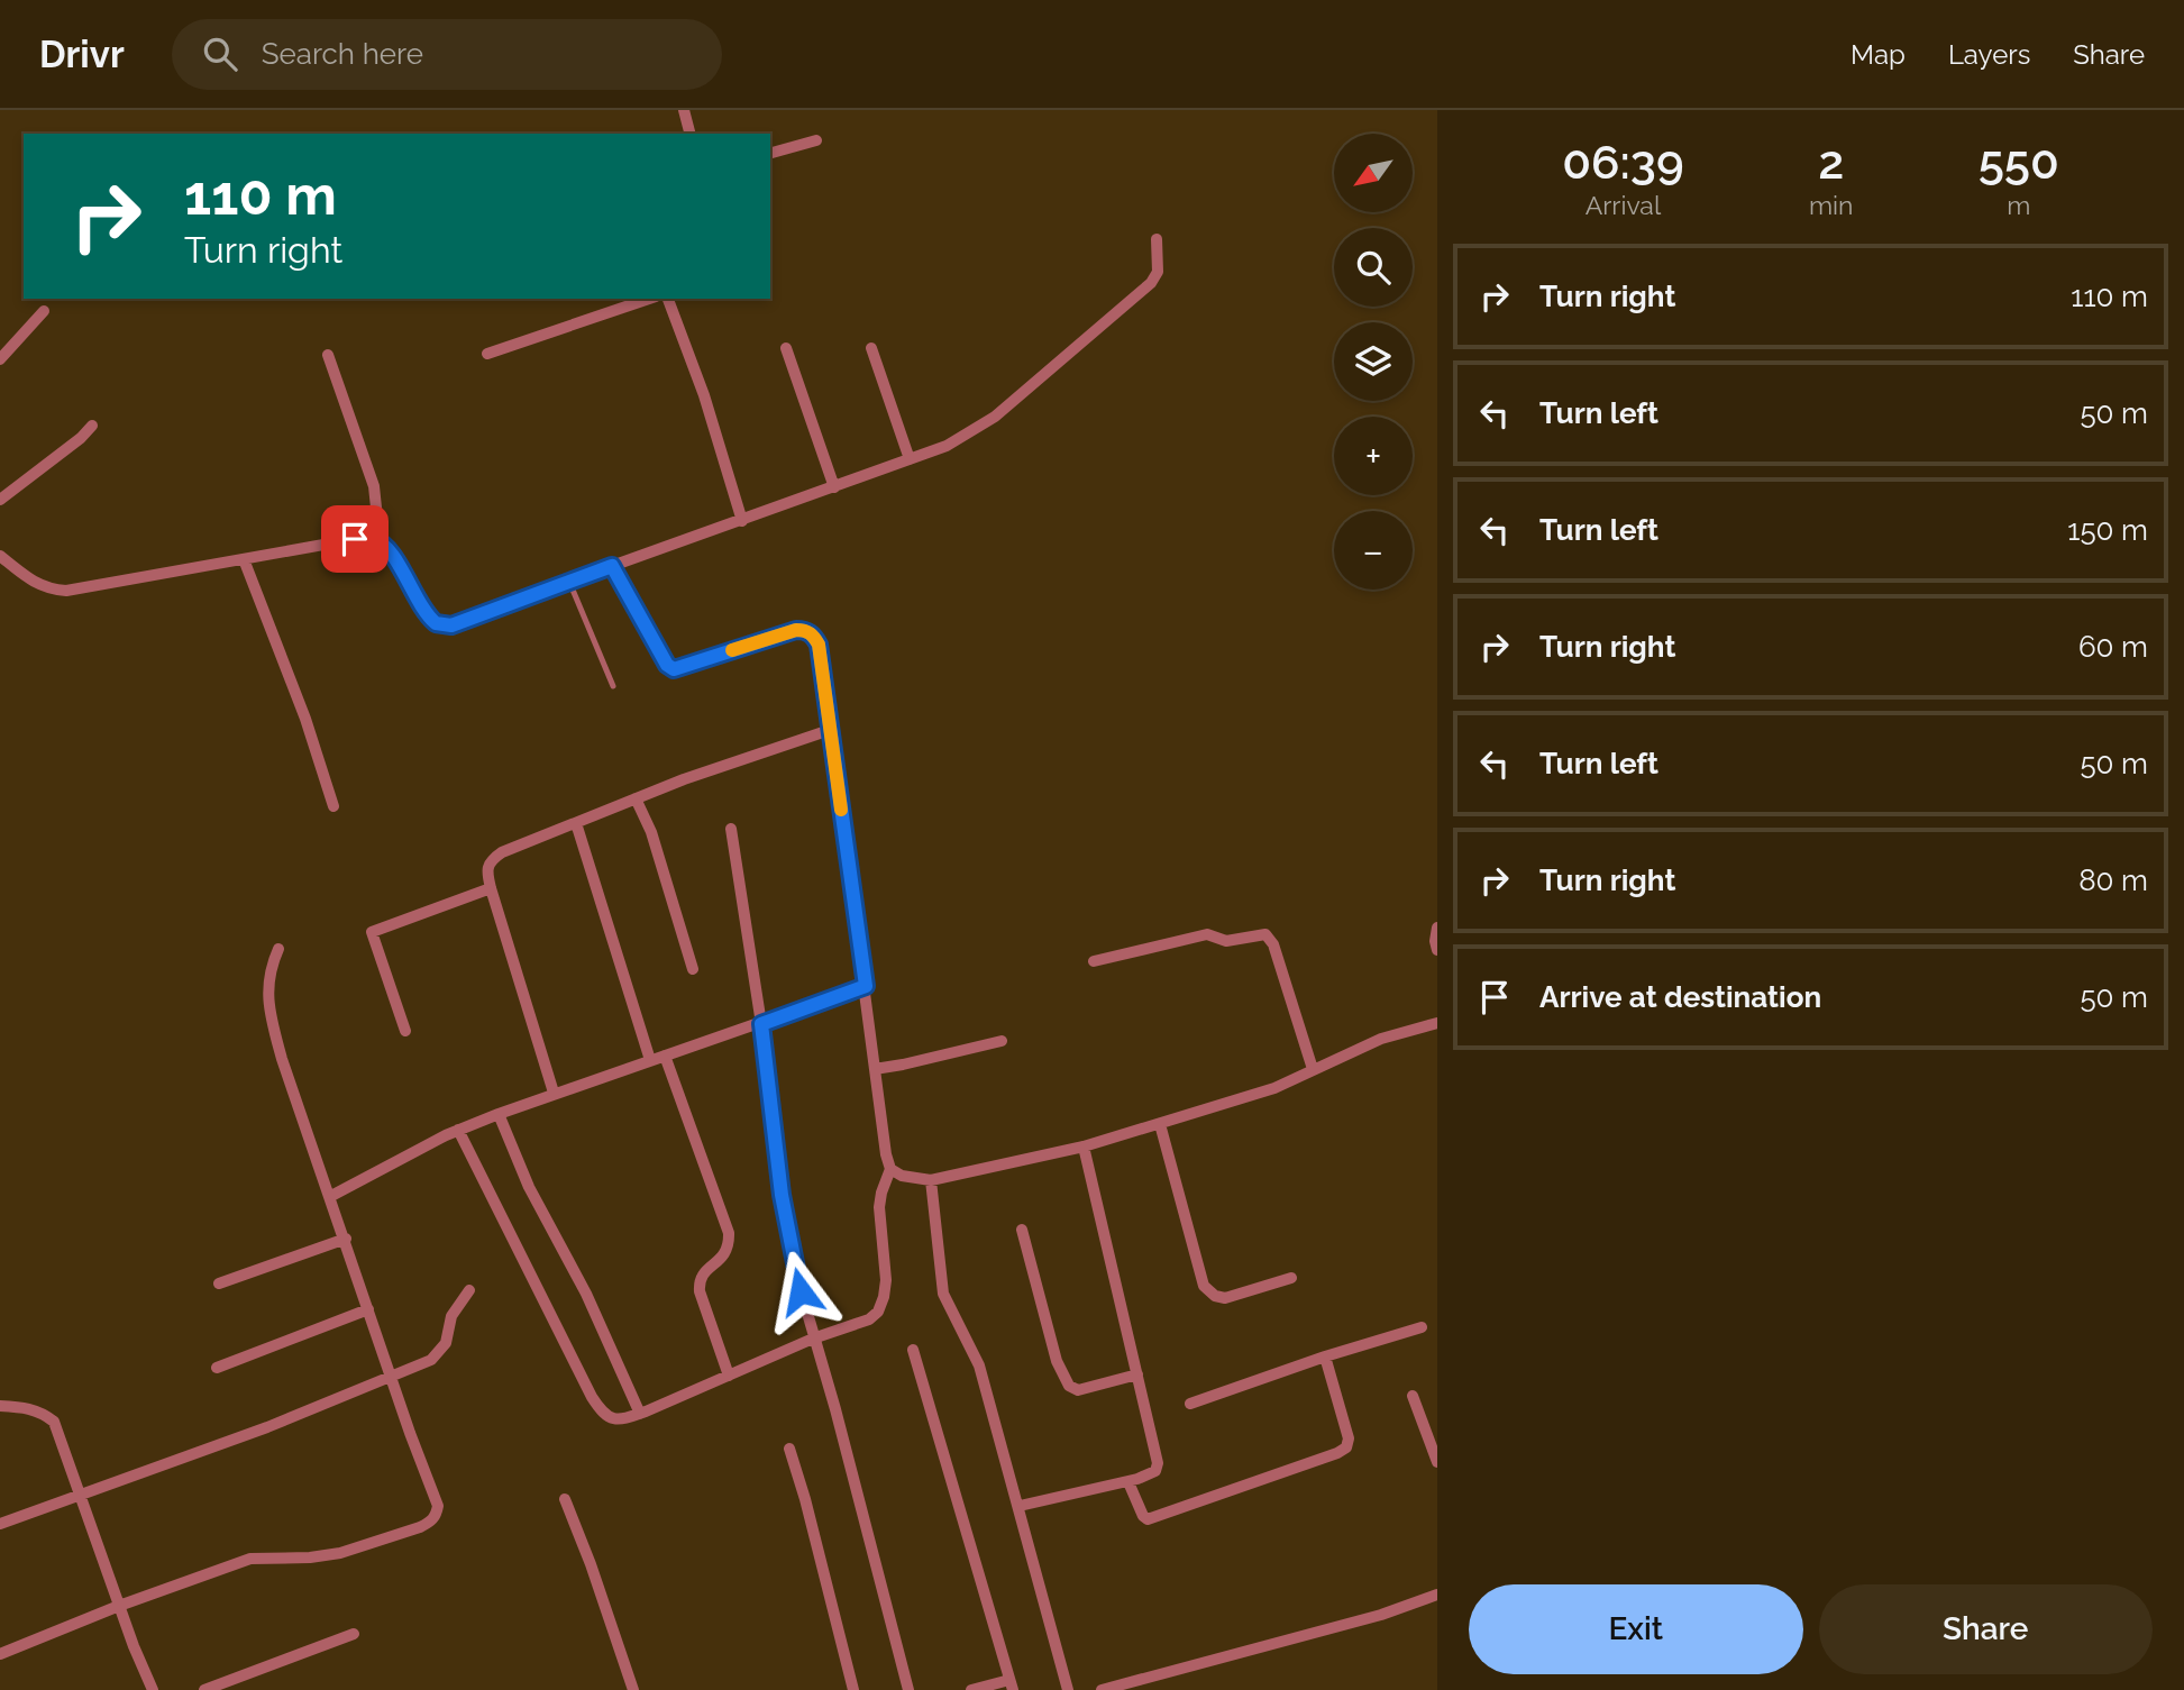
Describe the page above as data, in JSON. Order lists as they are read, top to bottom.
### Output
{
  "north": "bottom left",
  "page": {
    "header": "Drivr",
    "search": "Search here",
    "nav": ["Map", "Layers", "Share"],
    "eta": [
      "06:39",
      "Arrival",
      "2",
      "min",
      "550",
      "m"
    ],
    "map_buttons": ["+", "−"],
    "turn": ["110 m", "Turn right"],
    "list": [
      {
        "name": "Turn right",
        "value": "110 m"
      },
      {
        "name": "Turn left",
        "value": "50 m"
      },
      {
        "name": "Turn left",
        "value": "150 m"
      },
      {
        "name": "Turn right",
        "value": "60 m"
      },
      {
        "name": "Turn left",
        "value": "50 m"
      },
      {
        "name": "Turn right",
        "value": "80 m"
      },
      {
        "name": "Arrive at destination",
        "value": "50 m"
      }
    ],
    "buttons": ["Exit", "Share"]
  }
}
